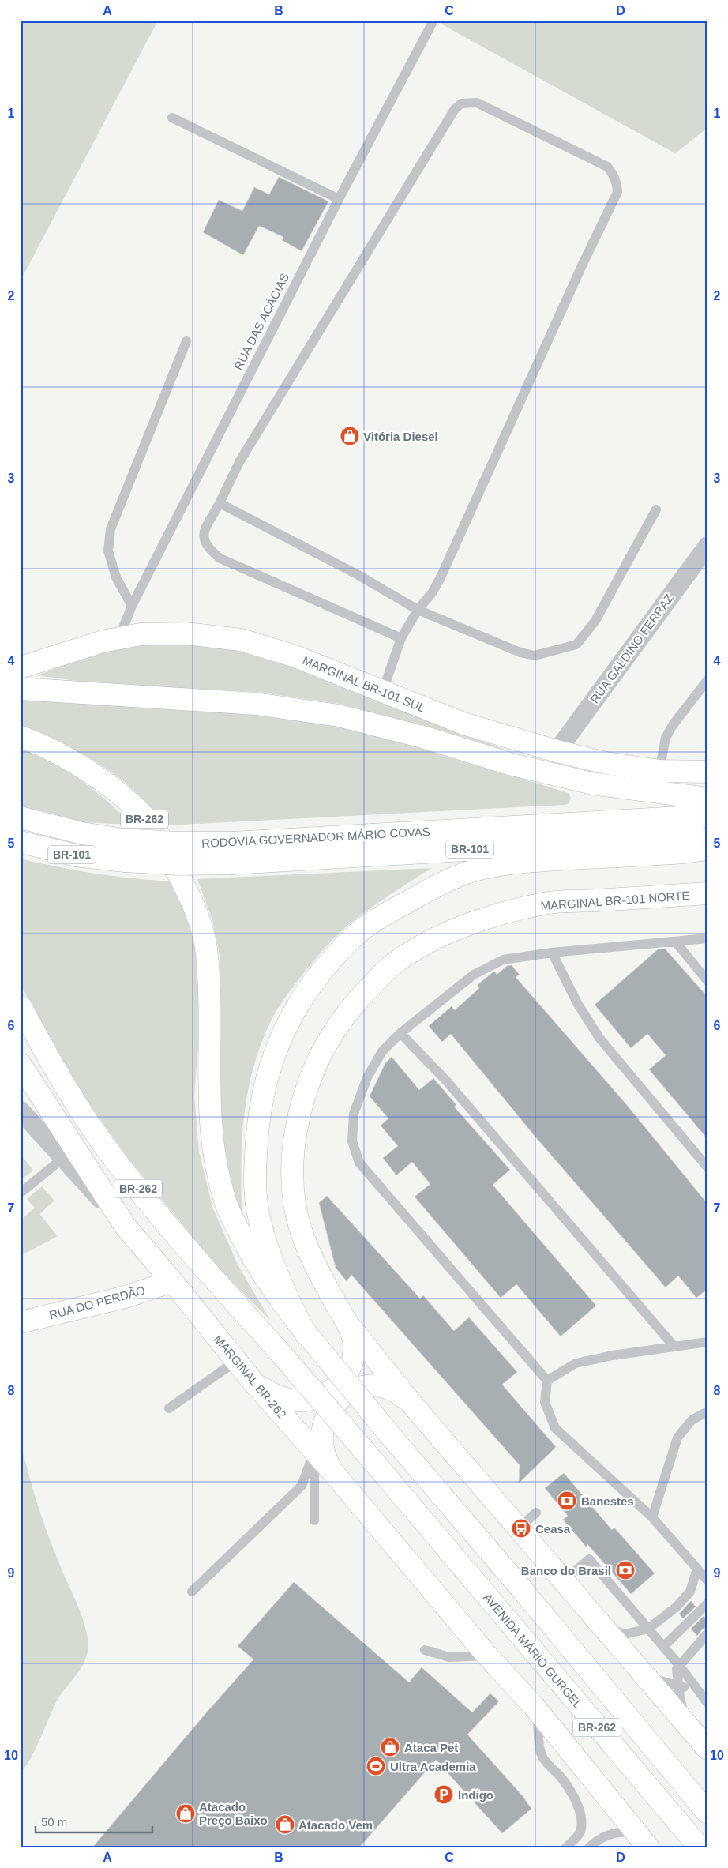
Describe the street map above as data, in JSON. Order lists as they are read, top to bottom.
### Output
{
  "streets": {
    "main road": [
      "MARGINAL BR-101 SUL",
      "BR-262",
      "RODOVIA GOVERNADOR MÁRIO COVAS",
      "BR-101",
      "MARGINAL BR-101 NORTE",
      "RUA DO PERDÃO",
      "MARGINAL BR-262",
      "AVENIDA MÁRIO GURGEL"
    ],
    "street": ["RUA GALDINO FERRAZ"],
    "lane": ["RUA DAS ACÁCIAS"]
  },
  "crossings": [
    ["RUA DAS ACÁCIAS", "MARGINAL BR-101 SUL"],
    ["RUA GALDINO FERRAZ", "MARGINAL BR-101 SUL"],
    ["BR-262", "MARGINAL BR-262"],
    ["RUA DO PERDÃO", "MARGINAL BR-262"]
  ],
  "places": {
    "shop": [
      "Vitória Diesel",
      "Ataca Pet",
      "Atacado Preço Baixo",
      "Atacado Vem"
    ],
    "bank": ["Banestes", "Banco do Brasil"],
    "bus stop": ["Ceasa"],
    "sports": ["Ultra Academia"],
    "parking": ["Indigo"]
  },
  "scale_bar": "50 m",
  "grid": {
    "columns": [
      "A",
      "B",
      "C",
      "D"
    ],
    "rows": [
      "1",
      "2",
      "3",
      "4",
      "5",
      "6",
      "7",
      "8",
      "9",
      "10"
    ]
  }
}
